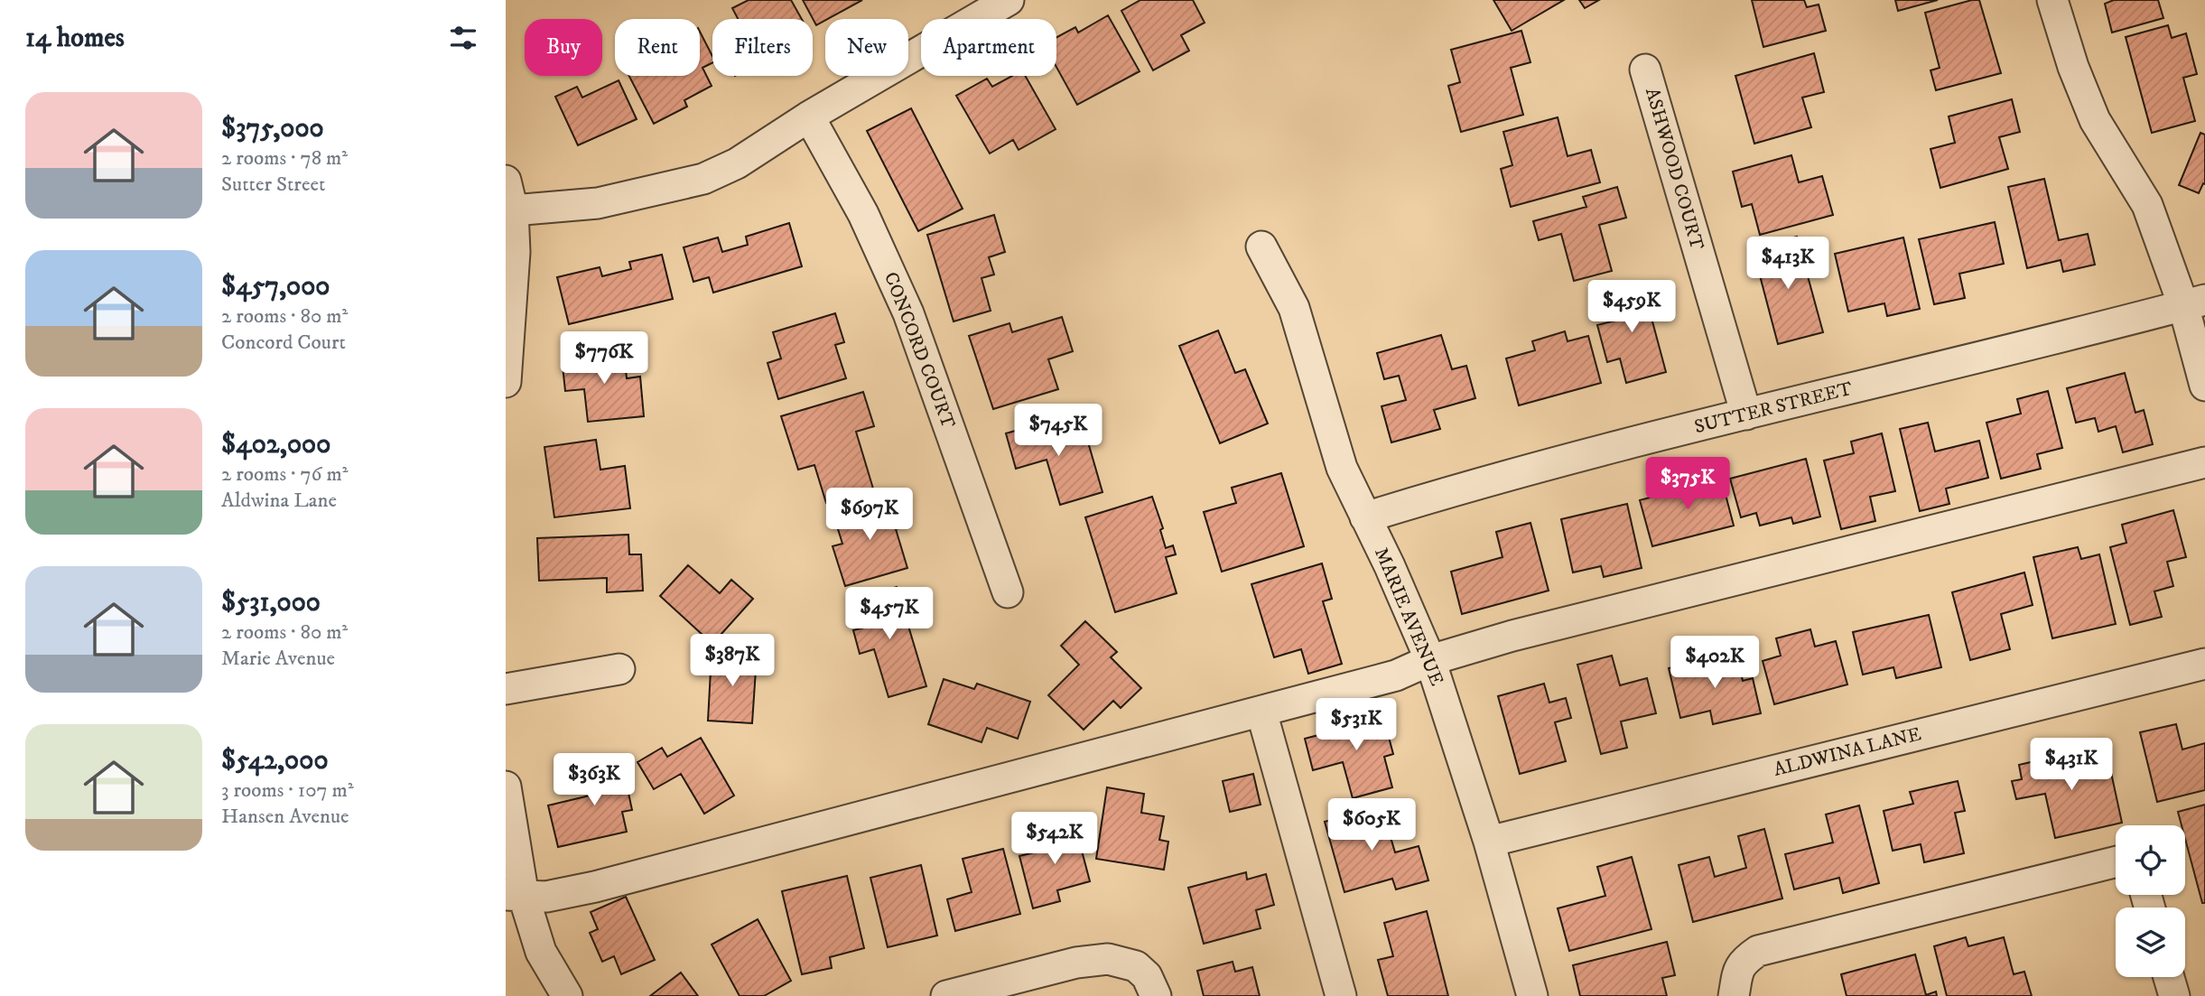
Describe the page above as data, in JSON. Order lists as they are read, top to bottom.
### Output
{
  "streets": {
    "street": [
      "ASHWOOD COURT",
      "CONCORD COURT",
      "SUTTER STREET",
      "MARIE AVENUE",
      "ALDWINA LANE"
    ]
  },
  "crossings": [
    ["ASHWOOD COURT", "SUTTER STREET"],
    ["SUTTER STREET", "MARIE AVENUE"],
    ["MARIE AVENUE", "ALDWINA LANE"]
  ],
  "page": {
    "heading": "14 homes",
    "chip": [
      "Buy",
      "Rent",
      "Filters",
      "New",
      "Apartment"
    ],
    "list": [
      {
        "name": "$375,000",
        "note": "2 rooms · 78 m² · Sutter Street"
      },
      {
        "name": "$457,000",
        "note": "2 rooms · 80 m² · Concord Court"
      },
      {
        "name": "$402,000",
        "note": "2 rooms · 76 m² · Aldwina Lane"
      },
      {
        "name": "$531,000",
        "note": "2 rooms · 80 m² · Marie Avenue"
      },
      {
        "name": "$542,000",
        "note": "3 rooms · 107 m² · Hansen Avenue"
      }
    ],
    "price": [
      "$413K",
      "$459K",
      "$776K",
      "$745K",
      "$375K",
      "$697K",
      "$457K",
      "$387K",
      "$402K",
      "$531K",
      "$431K",
      "$363K",
      "$605K",
      "$542K"
    ]
  }
}
